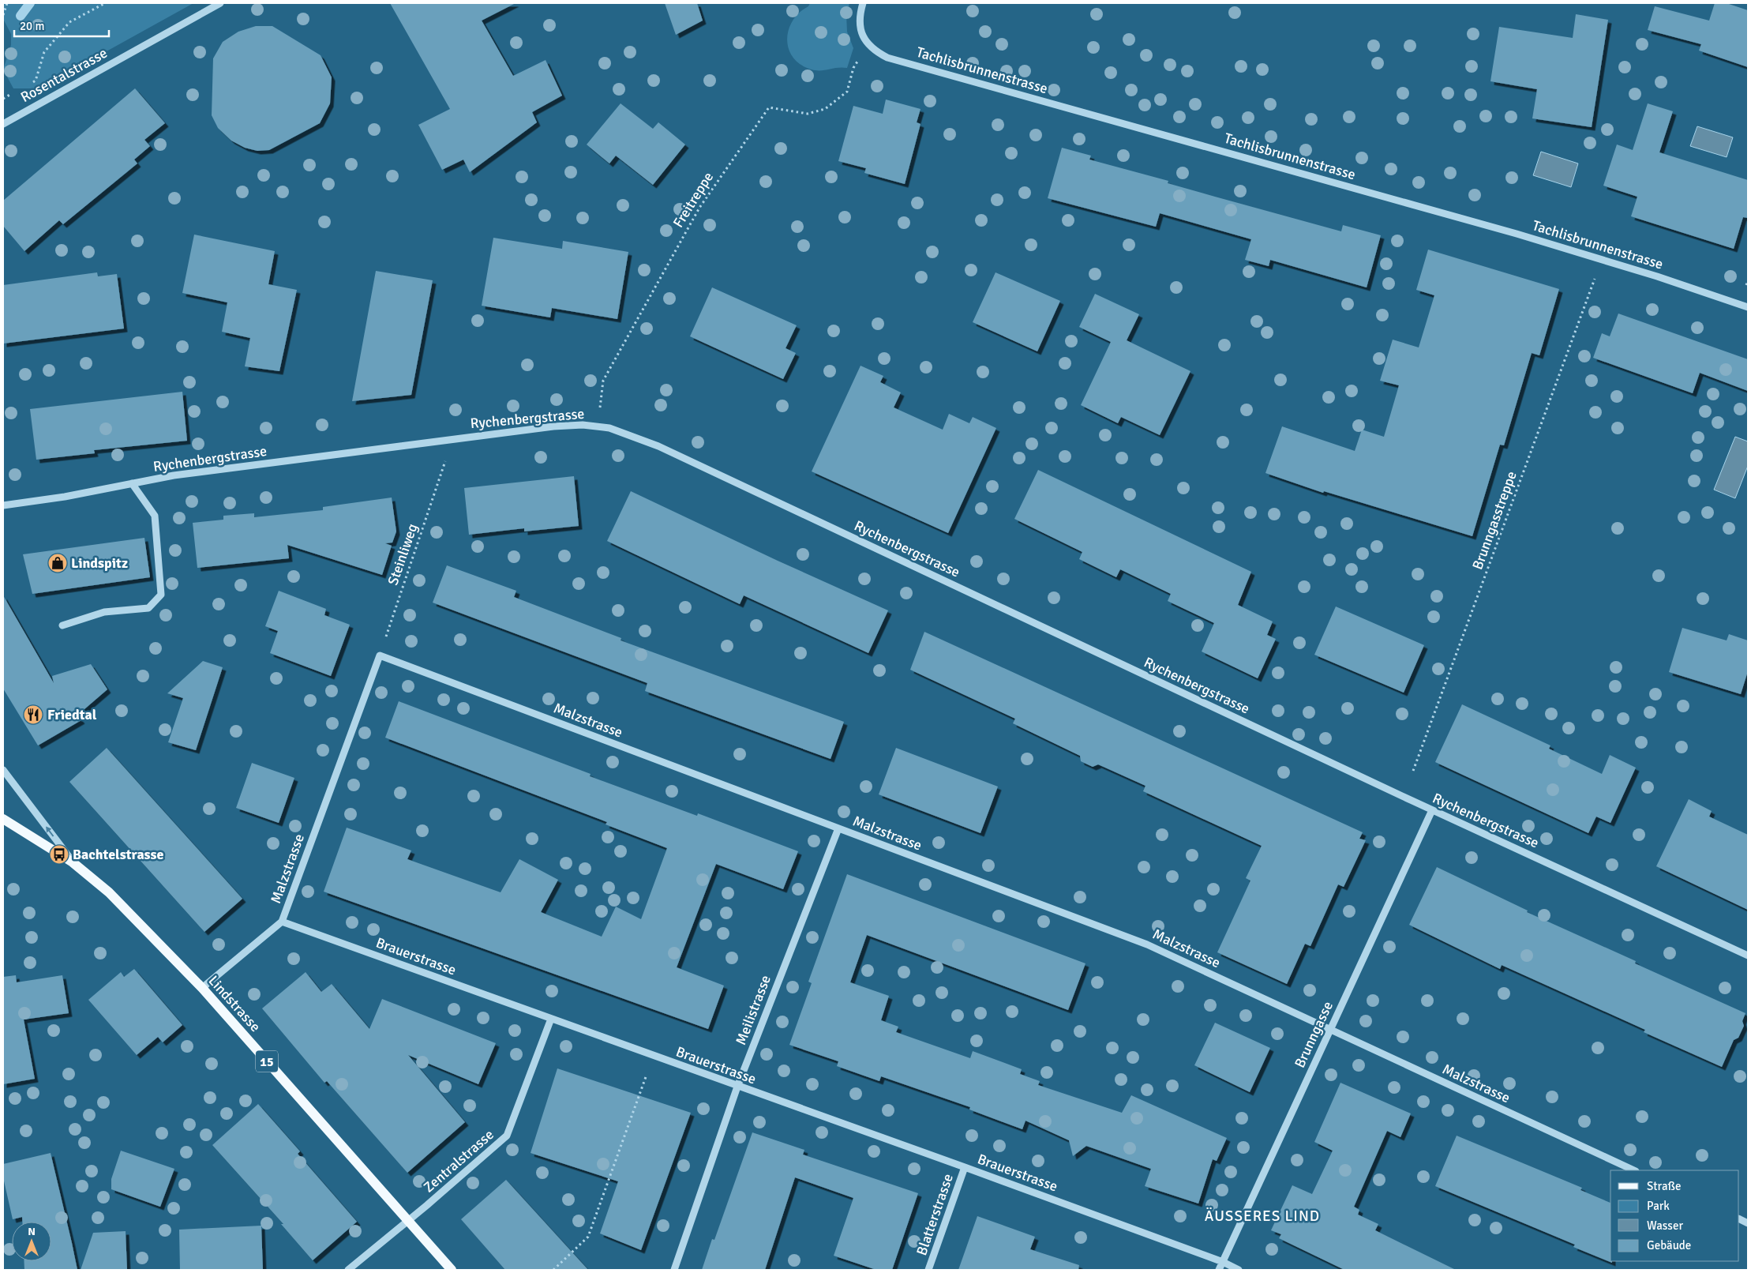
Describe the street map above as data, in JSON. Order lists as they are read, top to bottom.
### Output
{
  "streets": {
    "main road": ["Lindstrasse", "15"],
    "street": [
      "Tachlisbrunnenstrasse",
      "Rosentalstrasse",
      "Rychenbergstrasse",
      "Malzstrasse",
      "Brauerstrasse",
      "Meilistrasse",
      "Brunngasse",
      "Zentralstrasse",
      "Blatterstrasse"
    ],
    "path": ["Freitreppe", "Brunngasstreppe", "Steinliweg"]
  },
  "crossings": [
    ["Rychenbergstrasse", "Brunngasse"],
    ["Steinliweg", "Malzstrasse"],
    ["Malzstrasse", "Brauerstrasse"],
    ["Malzstrasse", "Meilistrasse"],
    ["Malzstrasse", "Brunngasse"],
    ["Brauerstrasse", "Meilistrasse"],
    ["Brauerstrasse", "Brunngasse"],
    ["Brauerstrasse", "Zentralstrasse"],
    ["Brauerstrasse", "Blatterstrasse"],
    ["Lindstrasse", "Zentralstrasse"]
  ],
  "districts": ["ÄUSSERES LIND"],
  "places": {
    "shop": ["Lindspitz"],
    "restaurant": ["Friedtal"],
    "bus stop": ["Bachtelstrasse"]
  },
  "legend": [
    "Straße",
    "Park",
    "Wasser",
    "Gebäude"
  ],
  "scale_bar": "20 m",
  "north": "top"
}
